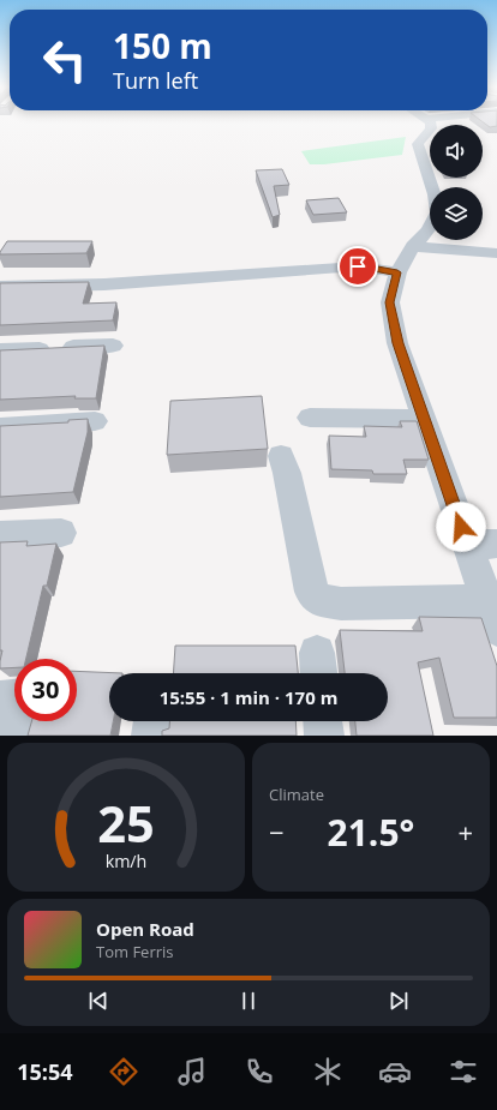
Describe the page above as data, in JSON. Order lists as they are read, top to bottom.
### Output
{
  "page": {
    "turn": ["150 m", "Turn left"],
    "limit": "30",
    "trip": "15:55 · 1 min · 170 m",
    "tile": "Climate",
    "heat": ["−", "21.5°", "+"],
    "song": ["Open Road", "Tom Ferris"],
    "tabs": "15:54",
    "gauge": ["25", "km/h"]
  }
}
